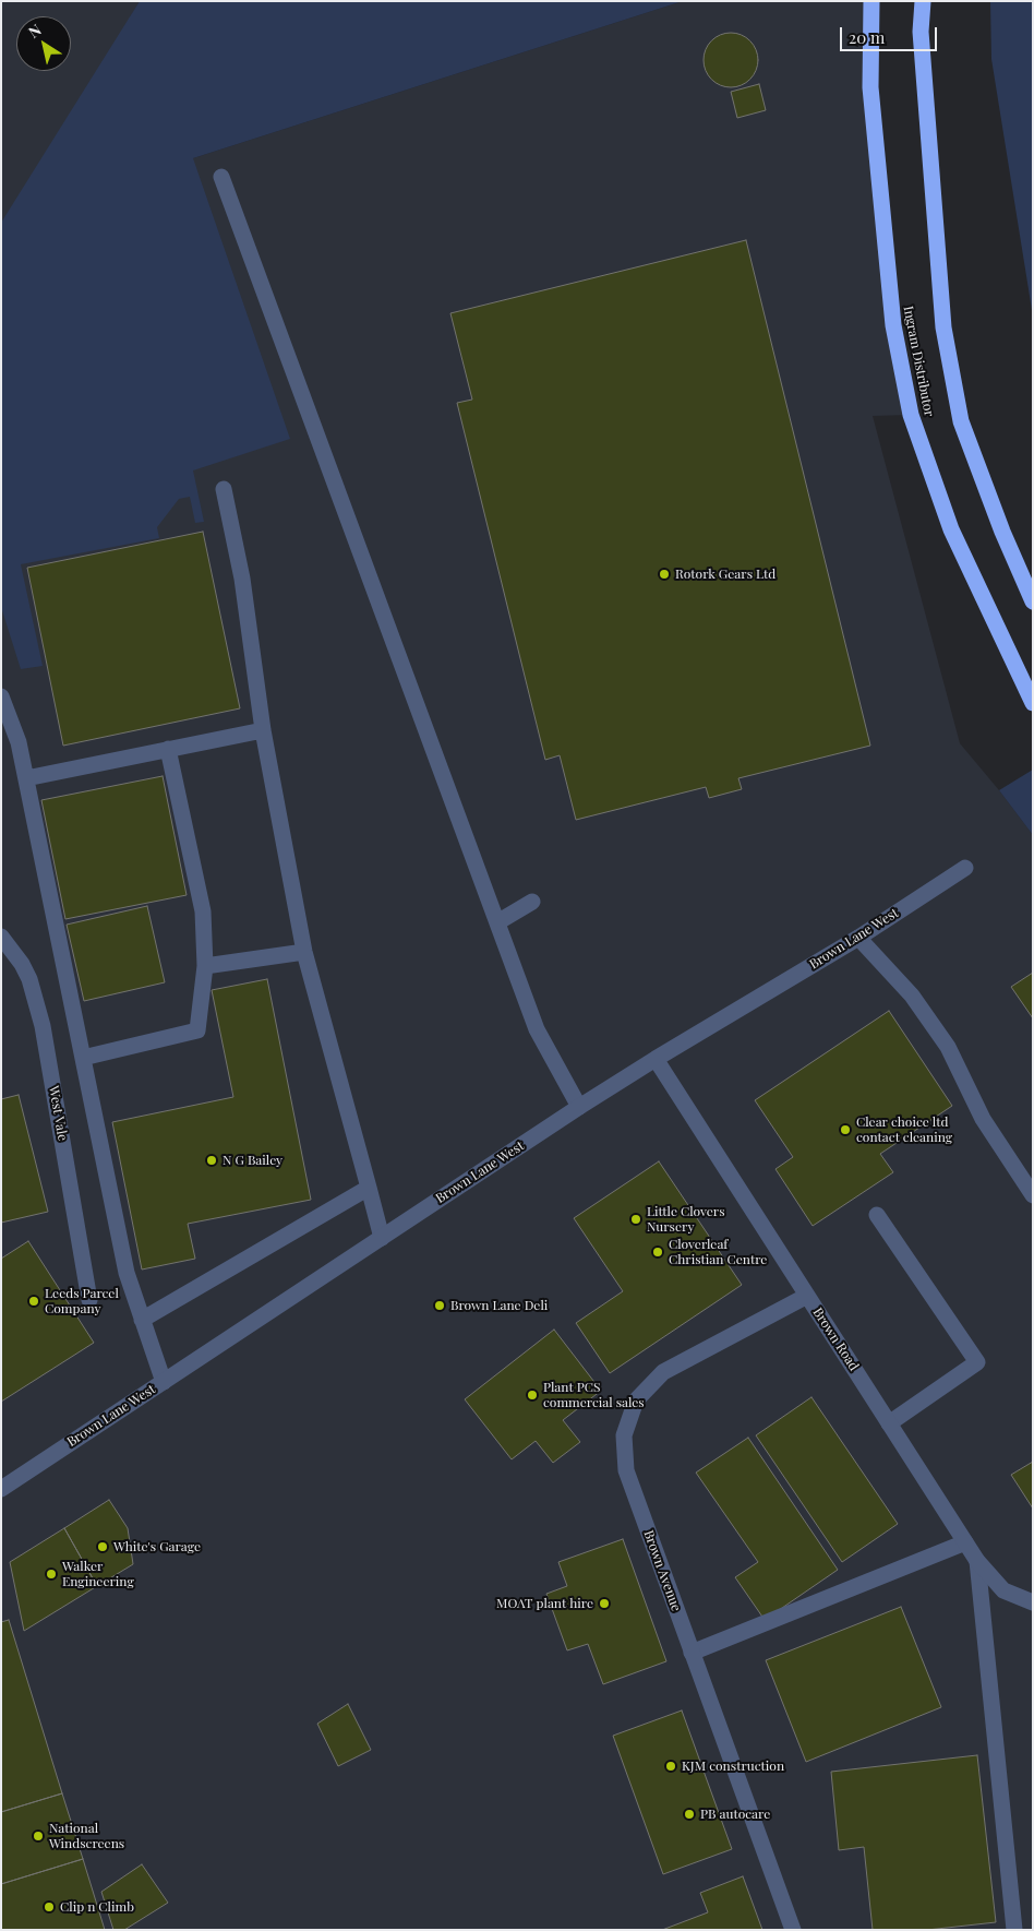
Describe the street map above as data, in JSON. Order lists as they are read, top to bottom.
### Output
{
  "streets": {
    "highway": ["Ingram Distributor"],
    "street": [
      "Brown Lane West",
      "West Vale",
      "Brown Road",
      "Brown Avenue"
    ]
  },
  "crossings": [
    ["Brown Lane West", "Brown Road"],
    ["Brown Road", "Brown Avenue"]
  ],
  "places": [
    "Rotork Gears Ltd",
    "Clear choice ltd contact cleaning",
    "N G Bailey",
    "Little Clovers Nursery",
    "Cloverleaf Christian Centre",
    "Leeds Parcel Company",
    "Brown Lane Deli",
    "Plant PCS commercial sales",
    "White's Garage",
    "Walker Engineering",
    "MOAT plant hire",
    "KJM construction",
    "PB autocare",
    "National Windscreens",
    "Clip n Climb"
  ],
  "scale_bar": "20 m",
  "north": "top left"
}
